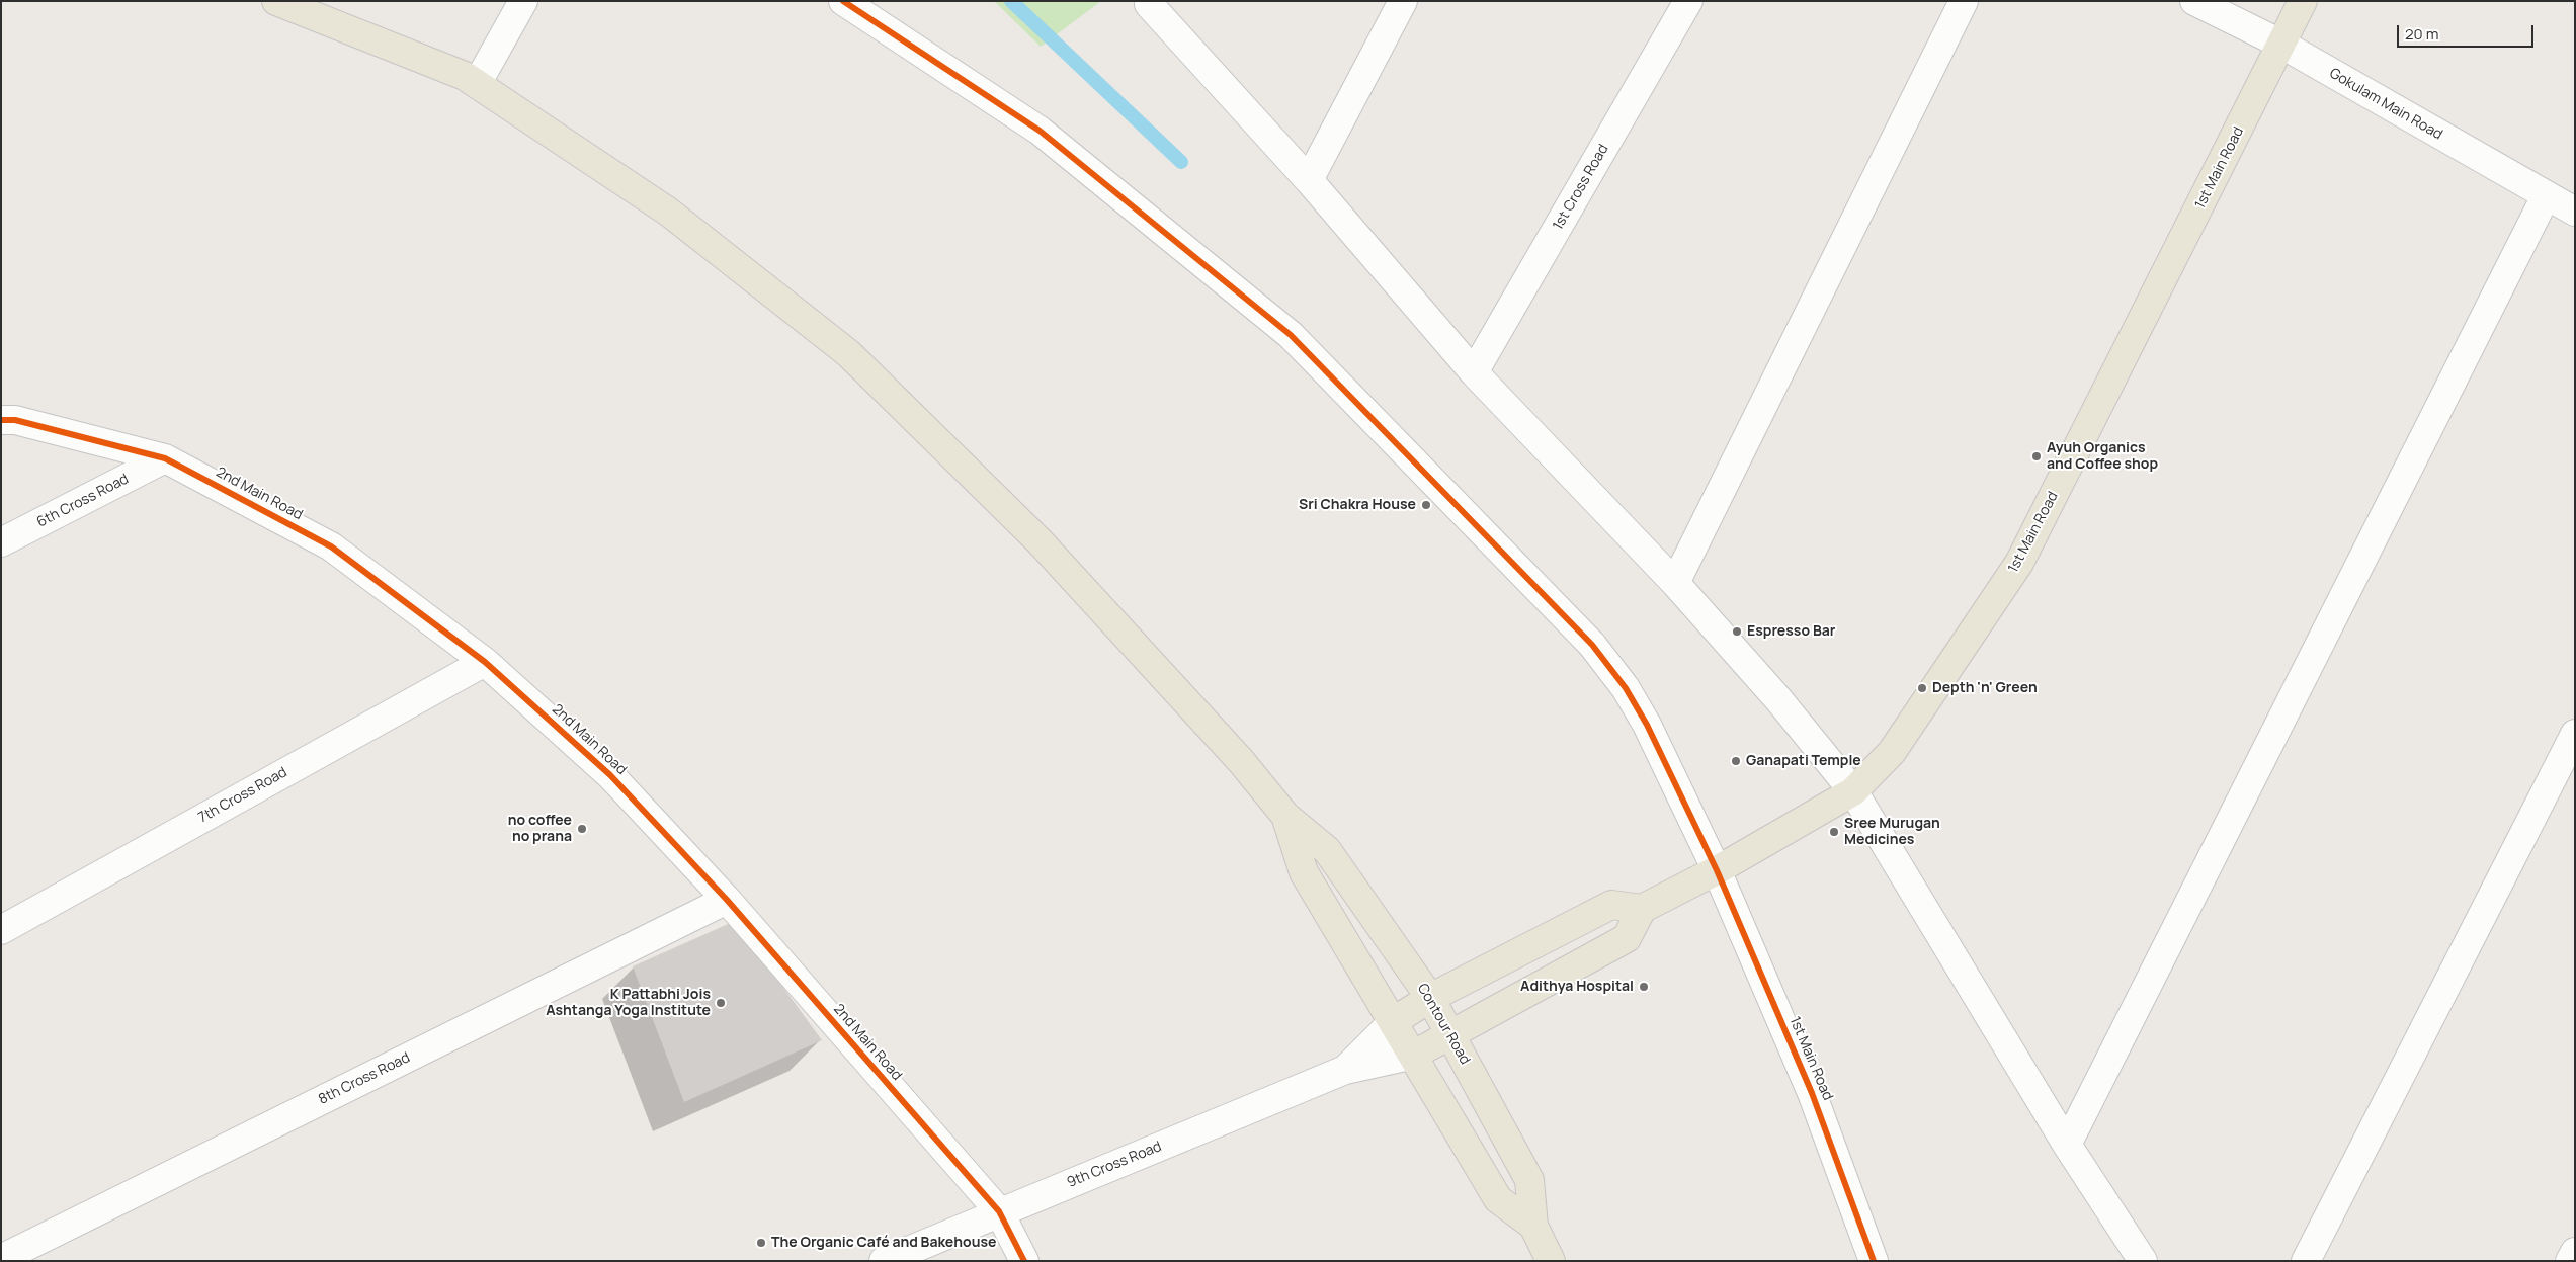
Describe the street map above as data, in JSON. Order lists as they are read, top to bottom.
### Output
{
  "streets": {
    "main road": ["1st Main Road", "Contour Road"],
    "street": [
      "Gokulam Main Road",
      "1st Cross Road",
      "2nd Main Road",
      "6th Cross Road",
      "7th Cross Road",
      "8th Cross Road",
      "9th Cross Road"
    ]
  },
  "crossings": [
    ["Gokulam Main Road", "1st Main Road"],
    ["2nd Main Road", "6th Cross Road"],
    ["2nd Main Road", "7th Cross Road"],
    ["2nd Main Road", "8th Cross Road"],
    ["2nd Main Road", "9th Cross Road"]
  ],
  "places": [
    "Ayuh Organics and Coffee shop",
    "Sri Chakra House",
    "Espresso Bar",
    "Depth 'n' Green",
    "Ganapati Temple",
    "no coffee no prana",
    "Sree Murugan Medicines",
    "Adithya Hospital",
    "K Pattabhi Jois Ashtanga Yoga Institute",
    "The Organic Café and Bakehouse"
  ],
  "scale_bar": "20 m"
}
